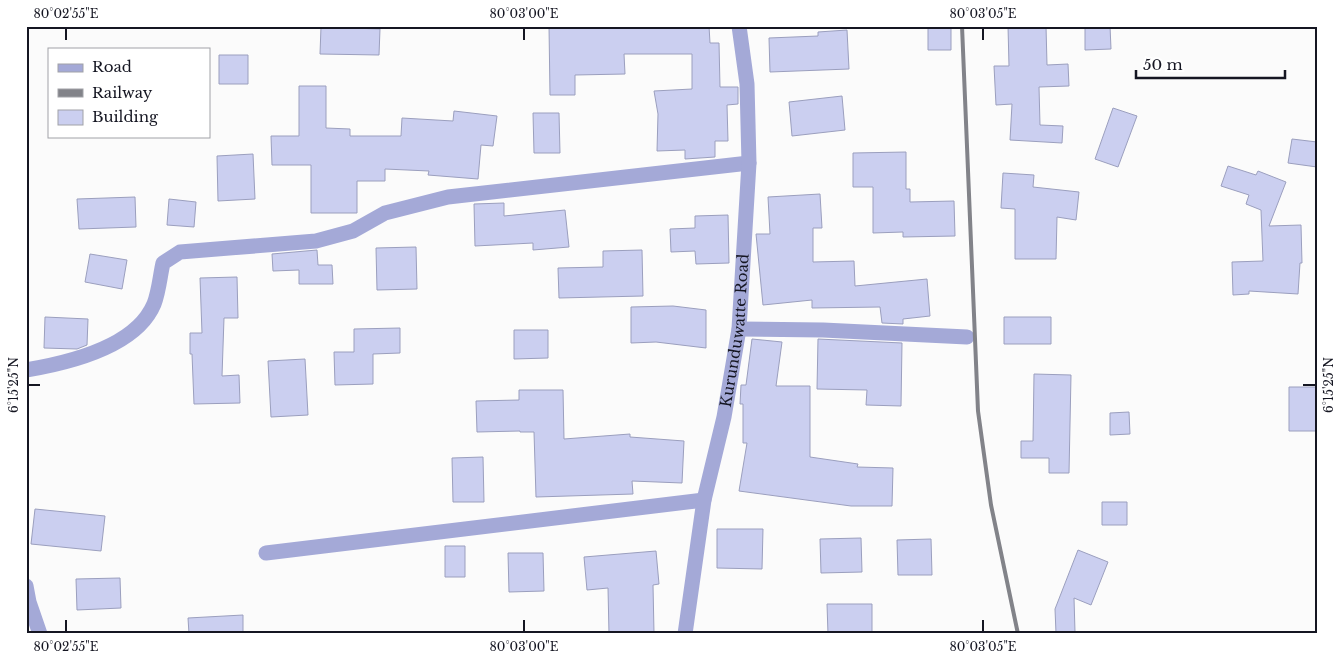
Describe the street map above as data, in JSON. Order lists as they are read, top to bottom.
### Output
{
  "streets": {
    "street": ["Kurunduwatte Road"]
  },
  "legend": ["Road", "Railway", "Building"],
  "scale_bar": "50 m",
  "coordinates": [
    "80°02'55\"E",
    "80°03'00\"E",
    "80°03'05\"E",
    "6°15'25\"N"
  ]
}
